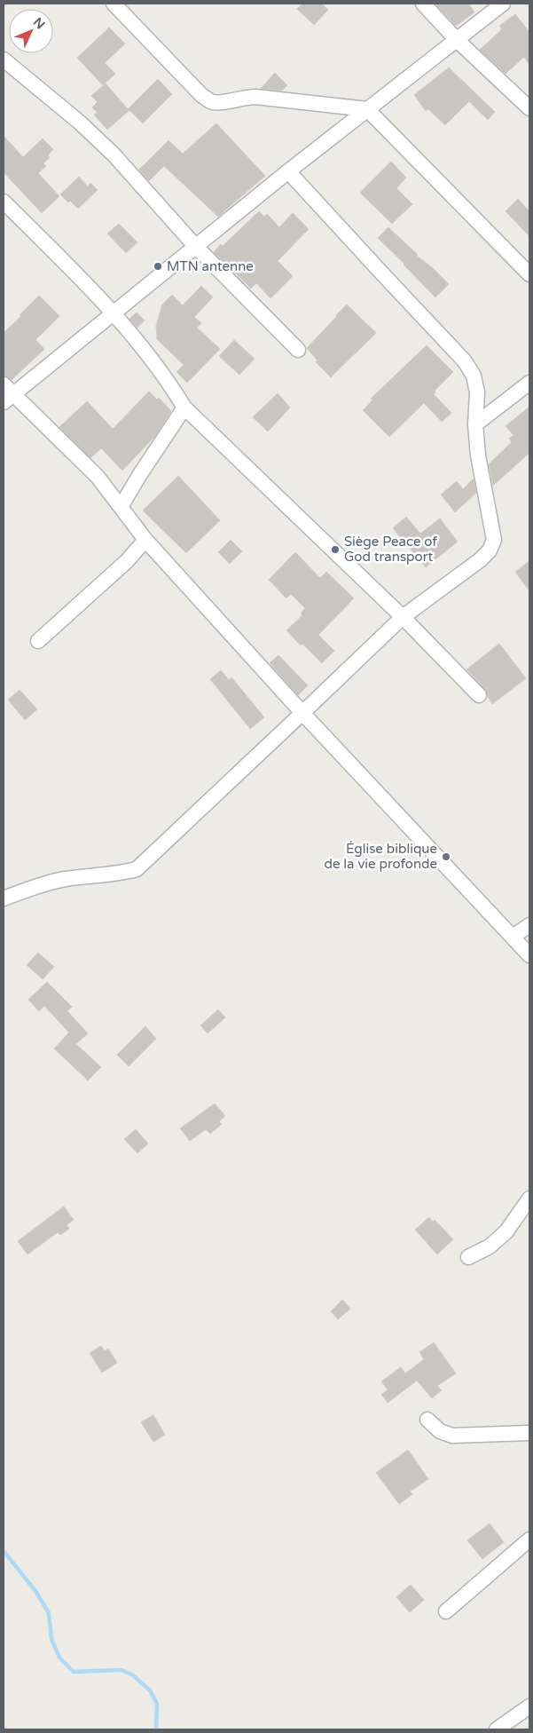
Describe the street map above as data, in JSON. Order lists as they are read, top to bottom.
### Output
{
  "places": ["MTN antenne", "Siège Peace of God transport", "Église biblique de la vie profonde"],
  "north": "top right"
}
